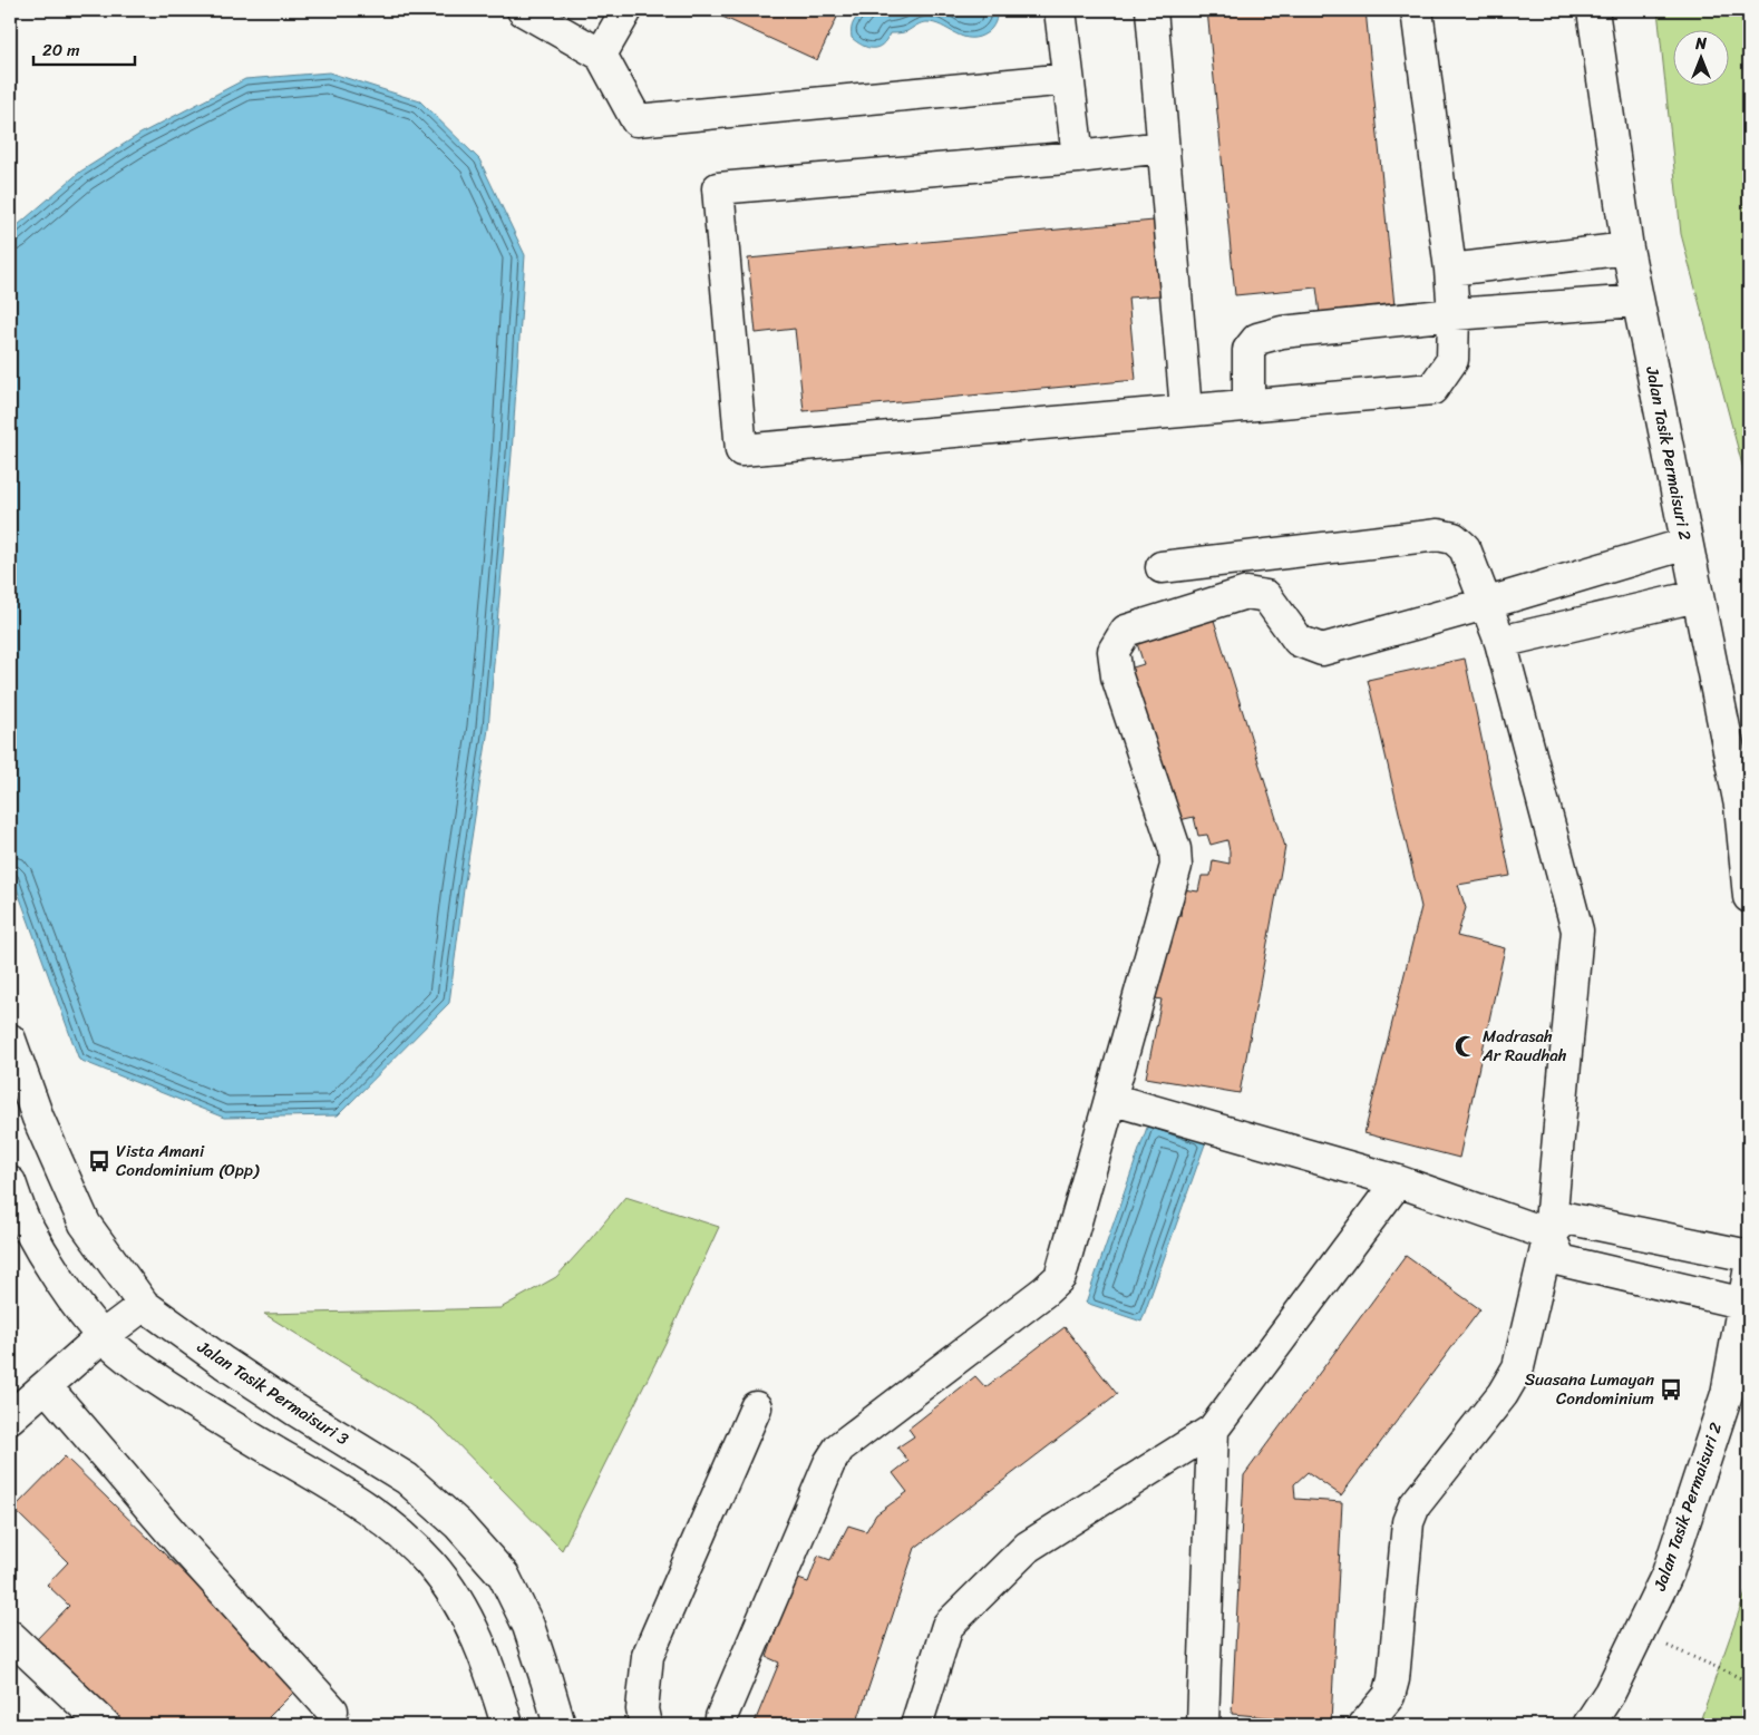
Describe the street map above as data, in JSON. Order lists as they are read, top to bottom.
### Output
{
  "streets": {
    "street": ["Jalan Tasik Permaisuri 2", "Jalan Tasik Permaisuri 3"]
  },
  "places": {
    "mosque": ["Madrasah Ar Raudhah"],
    "bus stop": ["Vista Amani Condominium (Opp)", "Suasana Lumayan Condominium"]
  },
  "scale_bar": "20 m",
  "north": "top"
}
